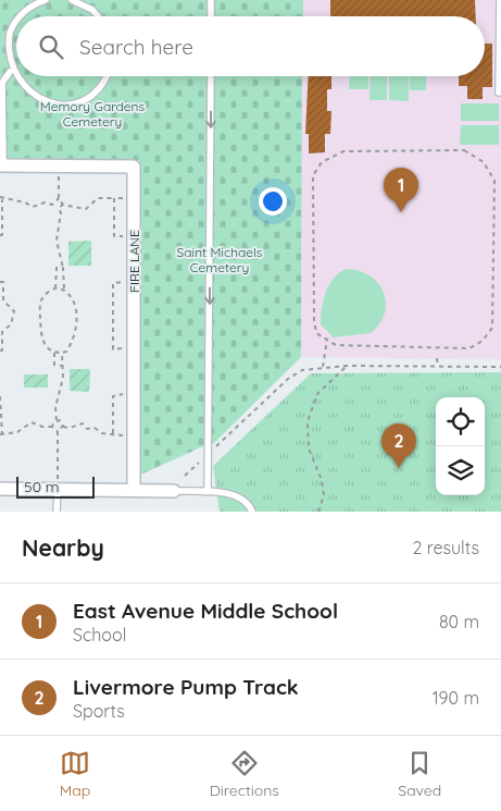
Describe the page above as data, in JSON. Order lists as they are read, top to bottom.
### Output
{
  "streets": {
    "street": ["FIRE LANE"]
  },
  "parks": ["Memory Gardens Cemetery", "Saint Michaels Cemetery"],
  "scale_bar": "50 m",
  "page": {
    "search": "Search here",
    "pins": ["1", "2"],
    "scale": "50 m",
    "heading": ["Nearby", "2 results"],
    "list": [
      {
        "mark": "1",
        "name": "East Avenue Middle School",
        "note": "School",
        "value": "80 m"
      },
      {
        "mark": "2",
        "name": "Livermore Pump Track",
        "note": "Sports",
        "value": "190 m"
      }
    ],
    "nav": ["Map", "Directions", "Saved"]
  }
}
